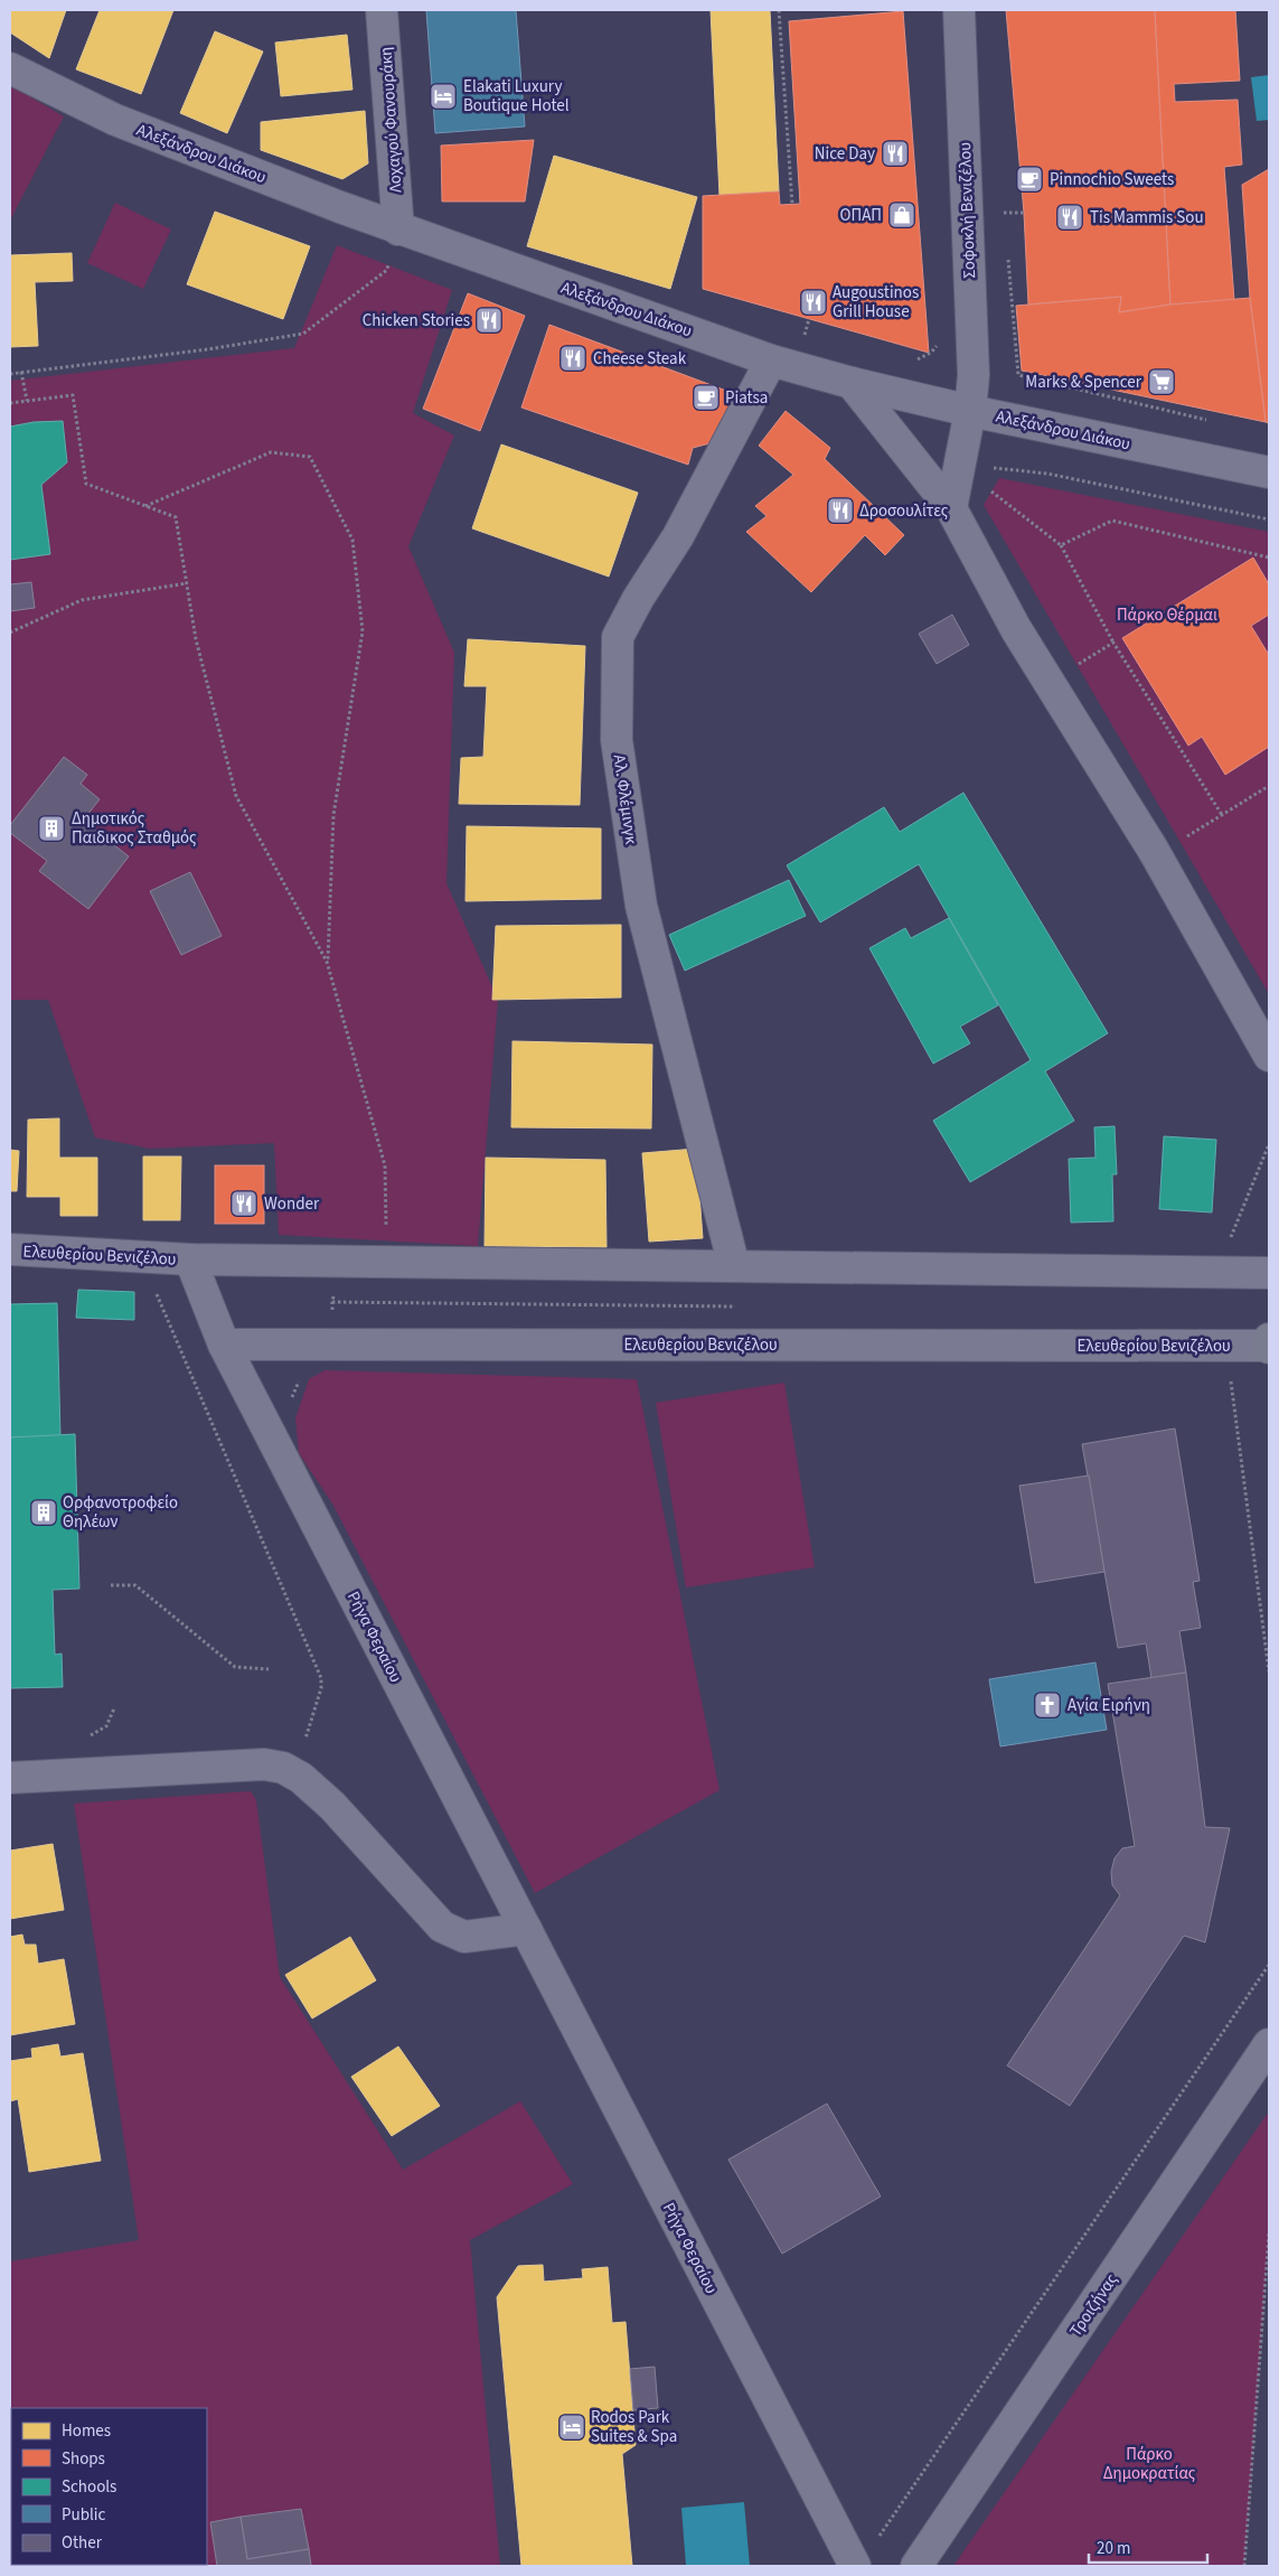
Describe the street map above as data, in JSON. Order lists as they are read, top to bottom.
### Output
{
  "streets": {
    "street": [
      "Λοχαγού Φανουράκη",
      "Αλεξάνδρου Διάκου",
      "Σοφοκλή Βενιζέλου",
      "Αλ. Φλέμινγκ",
      "Ελευθερίου Βενιζέλου",
      "Ρήγα Φεραίου",
      "Τροιζήνας"
    ]
  },
  "crossings": [
    ["Λοχαγού Φανουράκη", "Αλεξάνδρου Διάκου"],
    ["Αλεξάνδρου Διάκου", "Σοφοκλή Βενιζέλου"],
    ["Αλεξάνδρου Διάκου", "Αλ. Φλέμινγκ"],
    ["Αλ. Φλέμινγκ", "Ελευθερίου Βενιζέλου"],
    ["Ελευθερίου Βενιζέλου", "Ρήγα Φεραίου"]
  ],
  "parks": ["Πάρκο Θέρμαι", "Πάρκο Δημοκρατίας"],
  "places": {
    "hotel": ["Elakati Luxury Boutique Hotel", "Rodos Park Suites & Spa"],
    "restaurant": [
      "Nice Day",
      "Tis Mammis Sou",
      "Augoustinos Grill House",
      "Chicken Stories",
      "Cheese Steak",
      "Δροσουλίτες",
      "Wonder"
    ],
    "cafe": ["Pinnochio Sweets", "Piatsa"],
    "shop": ["ΟΠΑΠ"],
    "supermarket": ["Marks & Spencer"],
    "building": ["Δημοτικός Παιδικος Σταθμός", "Ορφανοτροφείο Θηλέων"],
    "church": ["Αγία Ειρήνη"]
  },
  "legend": [
    "Homes",
    "Shops",
    "Schools",
    "Public",
    "Other"
  ],
  "scale_bar": "20 m"
}
